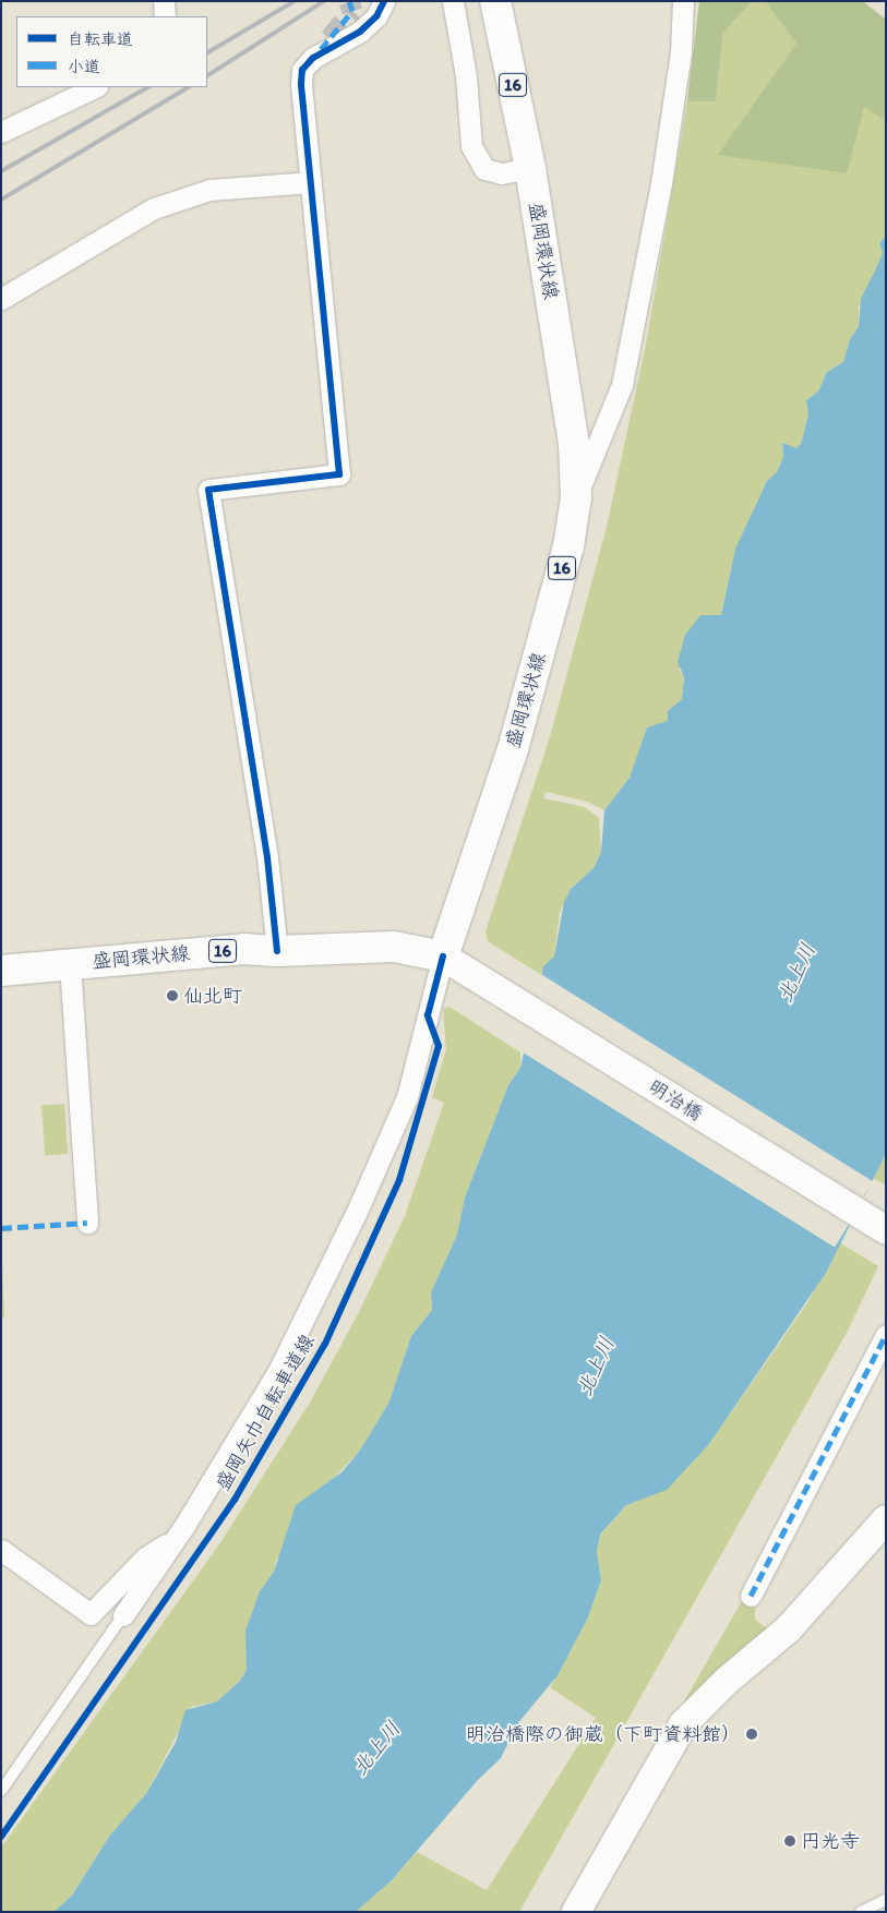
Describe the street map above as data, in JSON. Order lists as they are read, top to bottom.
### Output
{
  "streets": {
    "main road": ["16", "盛岡環状線"],
    "street": ["明治橋"],
    "cycle path": ["盛岡矢巾自転車道線"]
  },
  "crossings": [
    ["盛岡環状線", "明治橋"]
  ],
  "water": ["北上川"],
  "places": ["仙北町", "明治橋際の御蔵（下町資料館）", "円光寺"],
  "legend": ["自転車道", "小道"]
}
